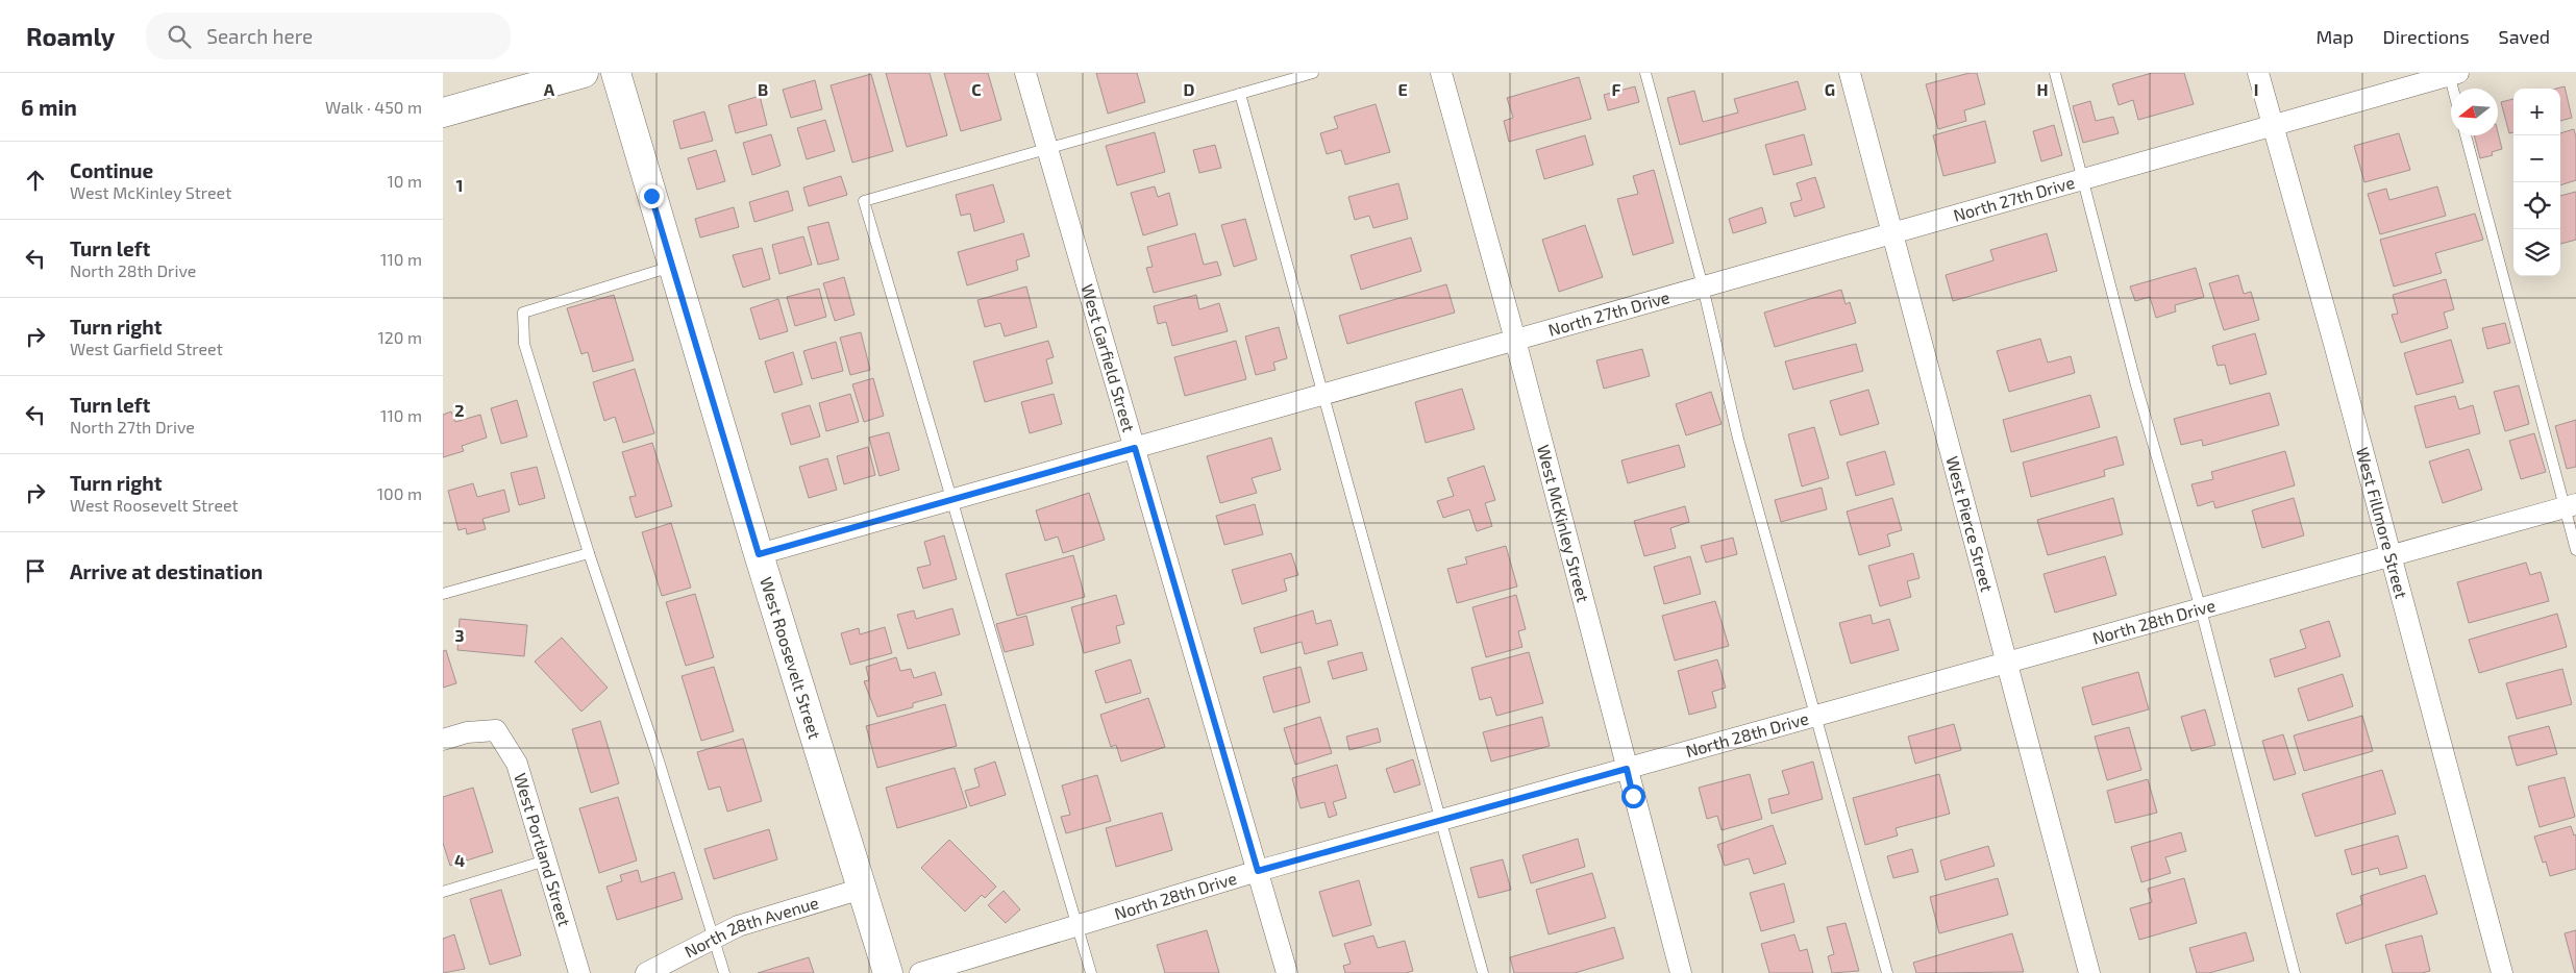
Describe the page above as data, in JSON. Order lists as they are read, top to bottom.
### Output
{
  "streets": {
    "street": [
      "North 27th Drive",
      "West Garfield Street",
      "West McKinley Street",
      "West Pierce Street",
      "West Fillmore Street",
      "North 28th Drive",
      "West Roosevelt Street",
      "West Portland Street",
      "North 28th Avenue"
    ]
  },
  "crossings": [
    ["North 27th Drive", "West Garfield Street"],
    ["North 27th Drive", "West McKinley Street"],
    ["North 27th Drive", "West Pierce Street"],
    ["North 27th Drive", "West Fillmore Street"],
    ["North 27th Drive", "West Roosevelt Street"],
    ["West Garfield Street", "North 28th Drive"],
    ["West McKinley Street", "North 28th Drive"],
    ["West Pierce Street", "North 28th Drive"],
    ["West Fillmore Street", "North 28th Drive"],
    ["West Roosevelt Street", "North 28th Avenue"]
  ],
  "north": "left",
  "page": {
    "header": "Roamly",
    "search": "Search here",
    "nav": ["Map", "Directions", "Saved"],
    "heading": ["6 min", "Walk · 450 m"],
    "map_buttons": ["+", "−"],
    "list": [
      ["Continue", "West McKinley Street", "10 m"],
      ["Turn left", "North 28th Drive", "110 m"],
      ["Turn right", "West Garfield Street", "120 m"],
      ["Turn left", "North 27th Drive", "110 m"],
      ["Turn right", "West Roosevelt Street", "100 m"],
      "Arrive at destination"
    ]
  },
  "grid": {
    "columns": [
      "A",
      "B",
      "C",
      "D",
      "E",
      "F",
      "G",
      "H",
      "I"
    ],
    "rows": [
      "1",
      "2",
      "3",
      "4"
    ]
  }
}
